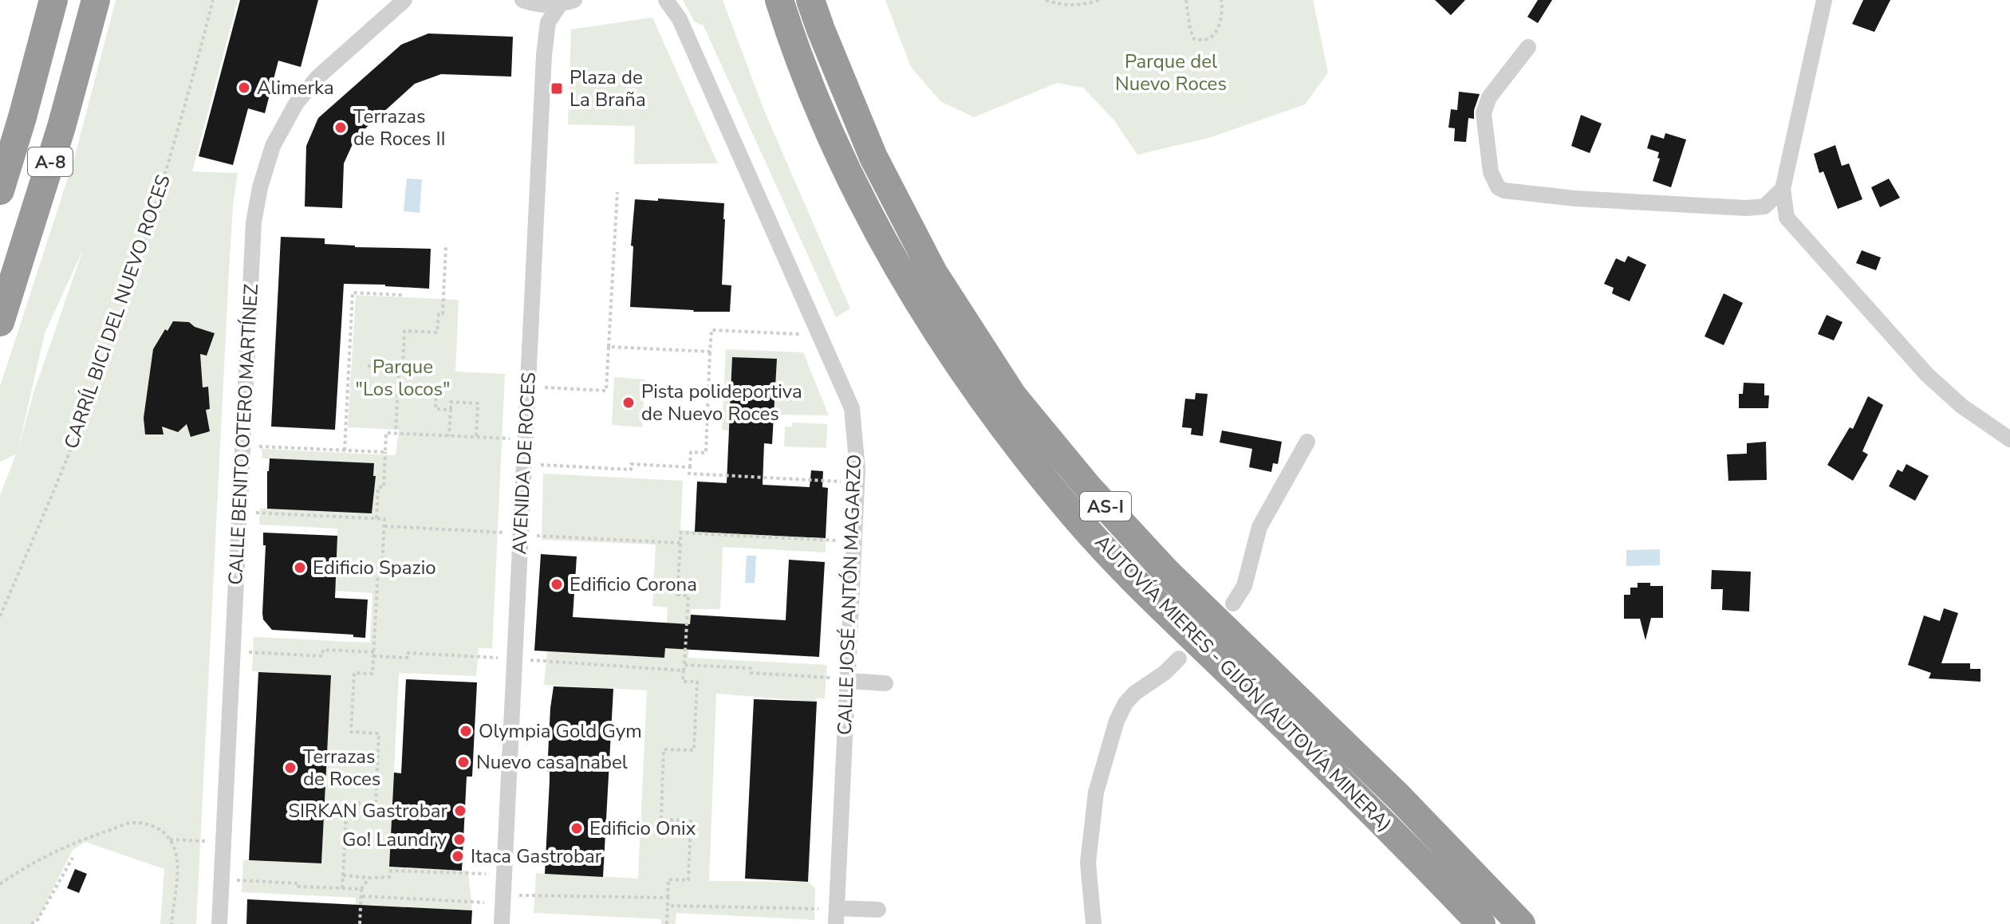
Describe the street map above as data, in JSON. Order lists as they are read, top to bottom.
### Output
{
  "streets": {
    "highway": ["A-8", "AS-I", "AUTOVÍA MIERES - GIJÓN (AUTOVÍA MINERA)"],
    "street": ["CALLE BENITO OTERO MARTÍNEZ", "AVENIDA DE ROCES", "CALLE JOSÉ ANTÓN MAGARZO"],
    "path": ["CARRÍL BICI DEL NUEVO ROCES"]
  },
  "parks": ["Parque del Nuevo Roces", "Parque \"Los locos\""],
  "places": {
    "other": [
      "Alimerka",
      "Terrazas de Roces II",
      "Pista polideportiva de Nuevo Roces",
      "Edificio Spazio",
      "Edificio Corona",
      "Olympia Gold Gym",
      "Nuevo casa nabel",
      "Terrazas de Roces",
      "SIRKAN Gastrobar",
      "Edificio Onix",
      "Go! Laundry",
      "Itaca Gastrobar"
    ],
    "transit": ["Plaza de La Braña"]
  }
}
